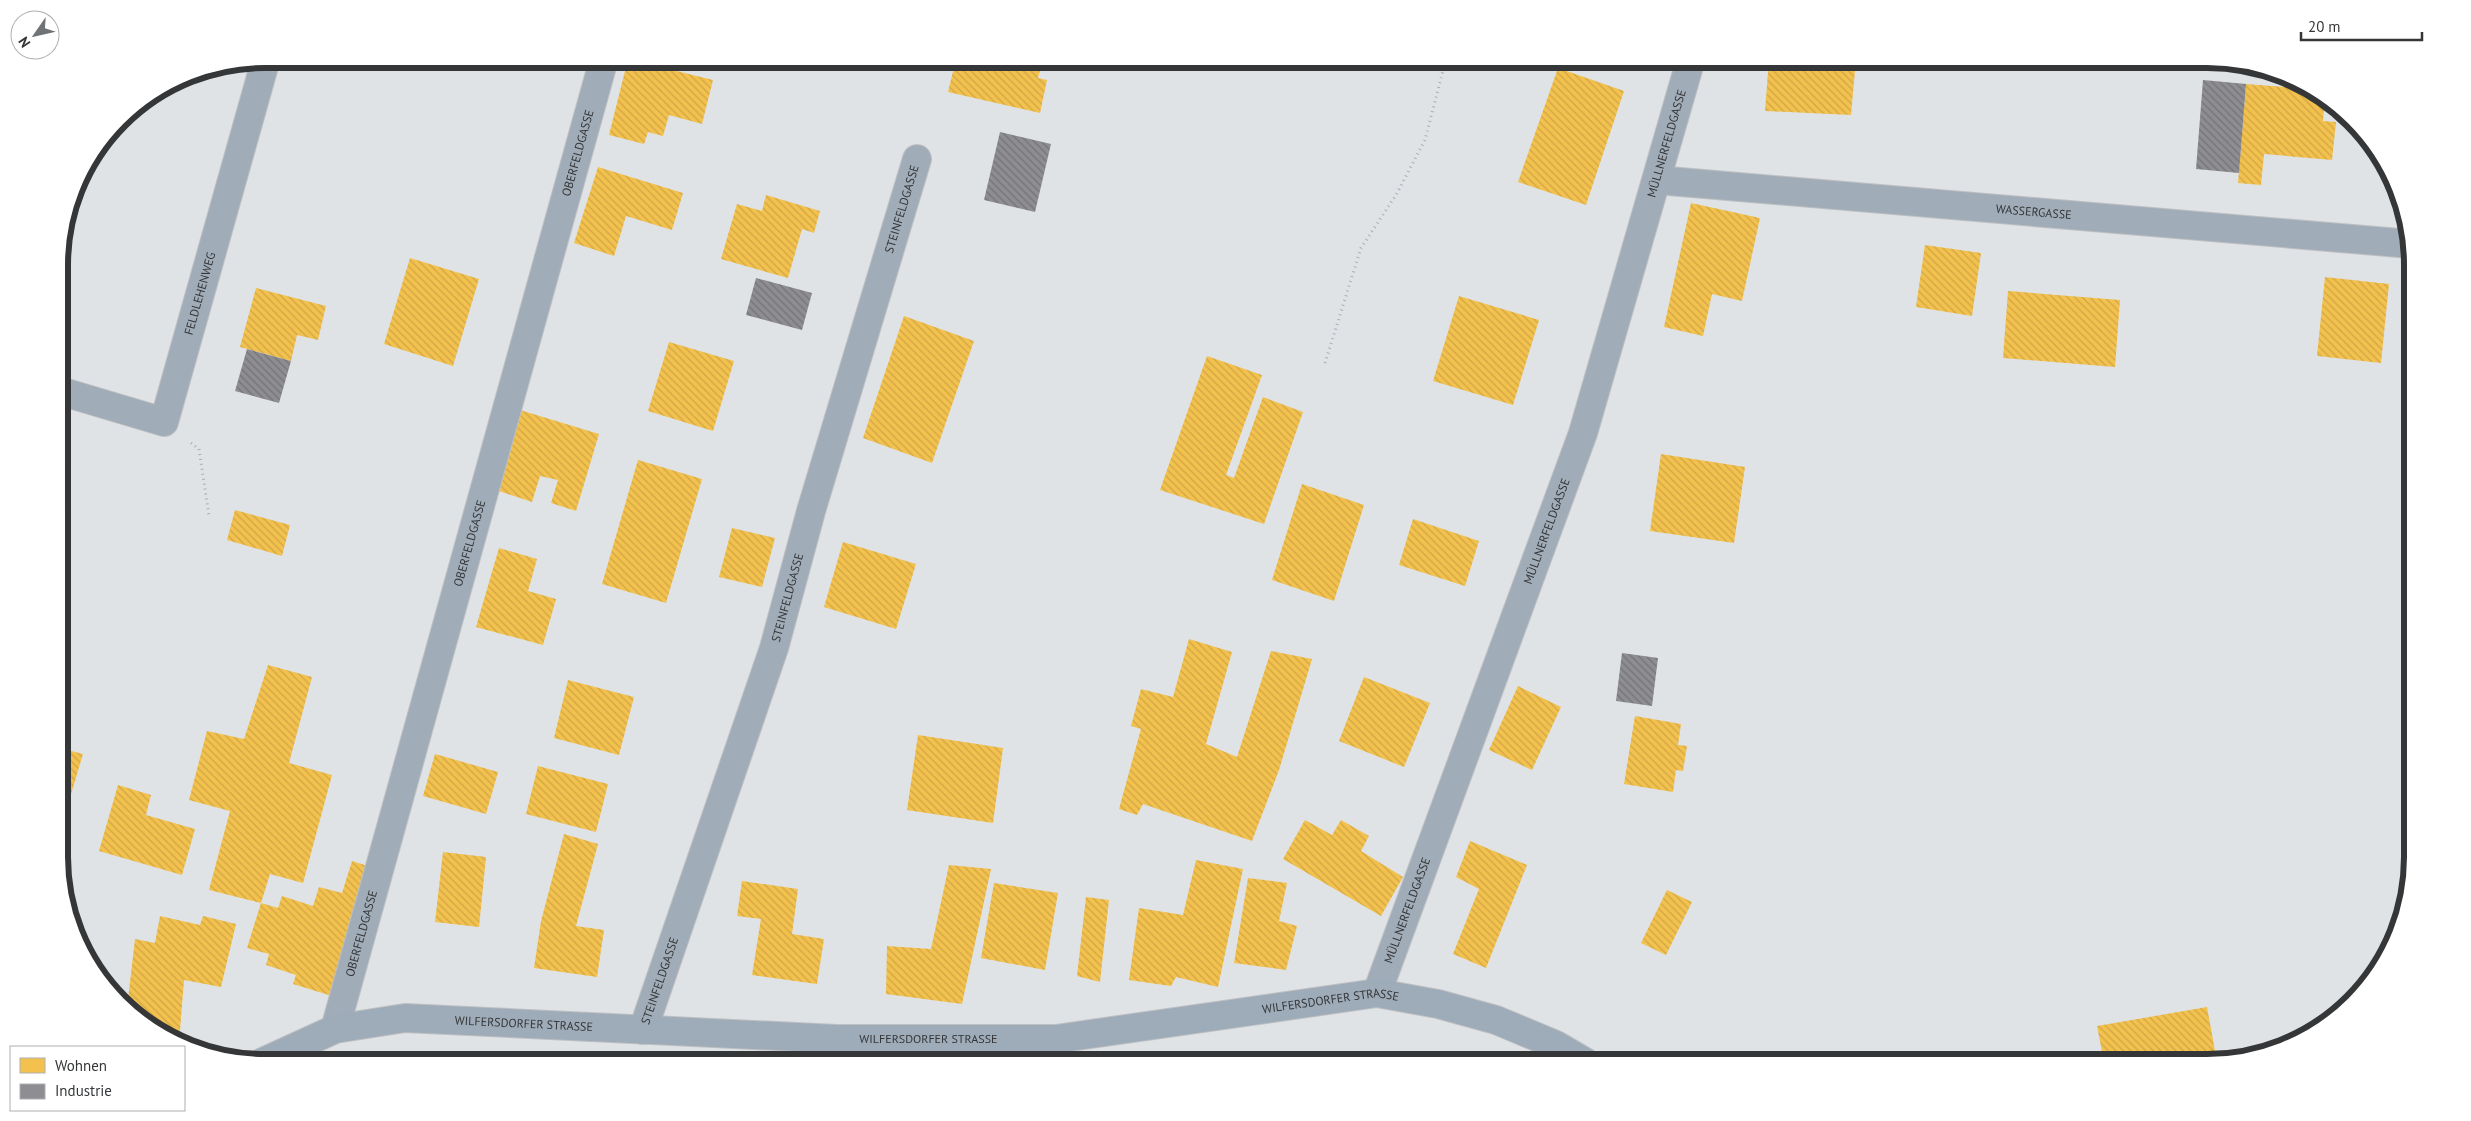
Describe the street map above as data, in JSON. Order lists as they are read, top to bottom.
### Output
{
  "streets": {
    "street": [
      "MÜLLNERFELDGASSE",
      "OBERFELDGASSE",
      "STEINFELDGASSE",
      "WASSERGASSE",
      "FELDLEHENWEG",
      "WILFERSDORFER STRASSE"
    ]
  },
  "crossings": [
    ["MÜLLNERFELDGASSE", "WASSERGASSE"],
    ["MÜLLNERFELDGASSE", "WILFERSDORFER STRASSE"],
    ["OBERFELDGASSE", "WILFERSDORFER STRASSE"],
    ["STEINFELDGASSE", "WILFERSDORFER STRASSE"]
  ],
  "legend": ["Wohnen", "Industrie"],
  "scale_bar": "20 m",
  "north": "bottom left"
}
